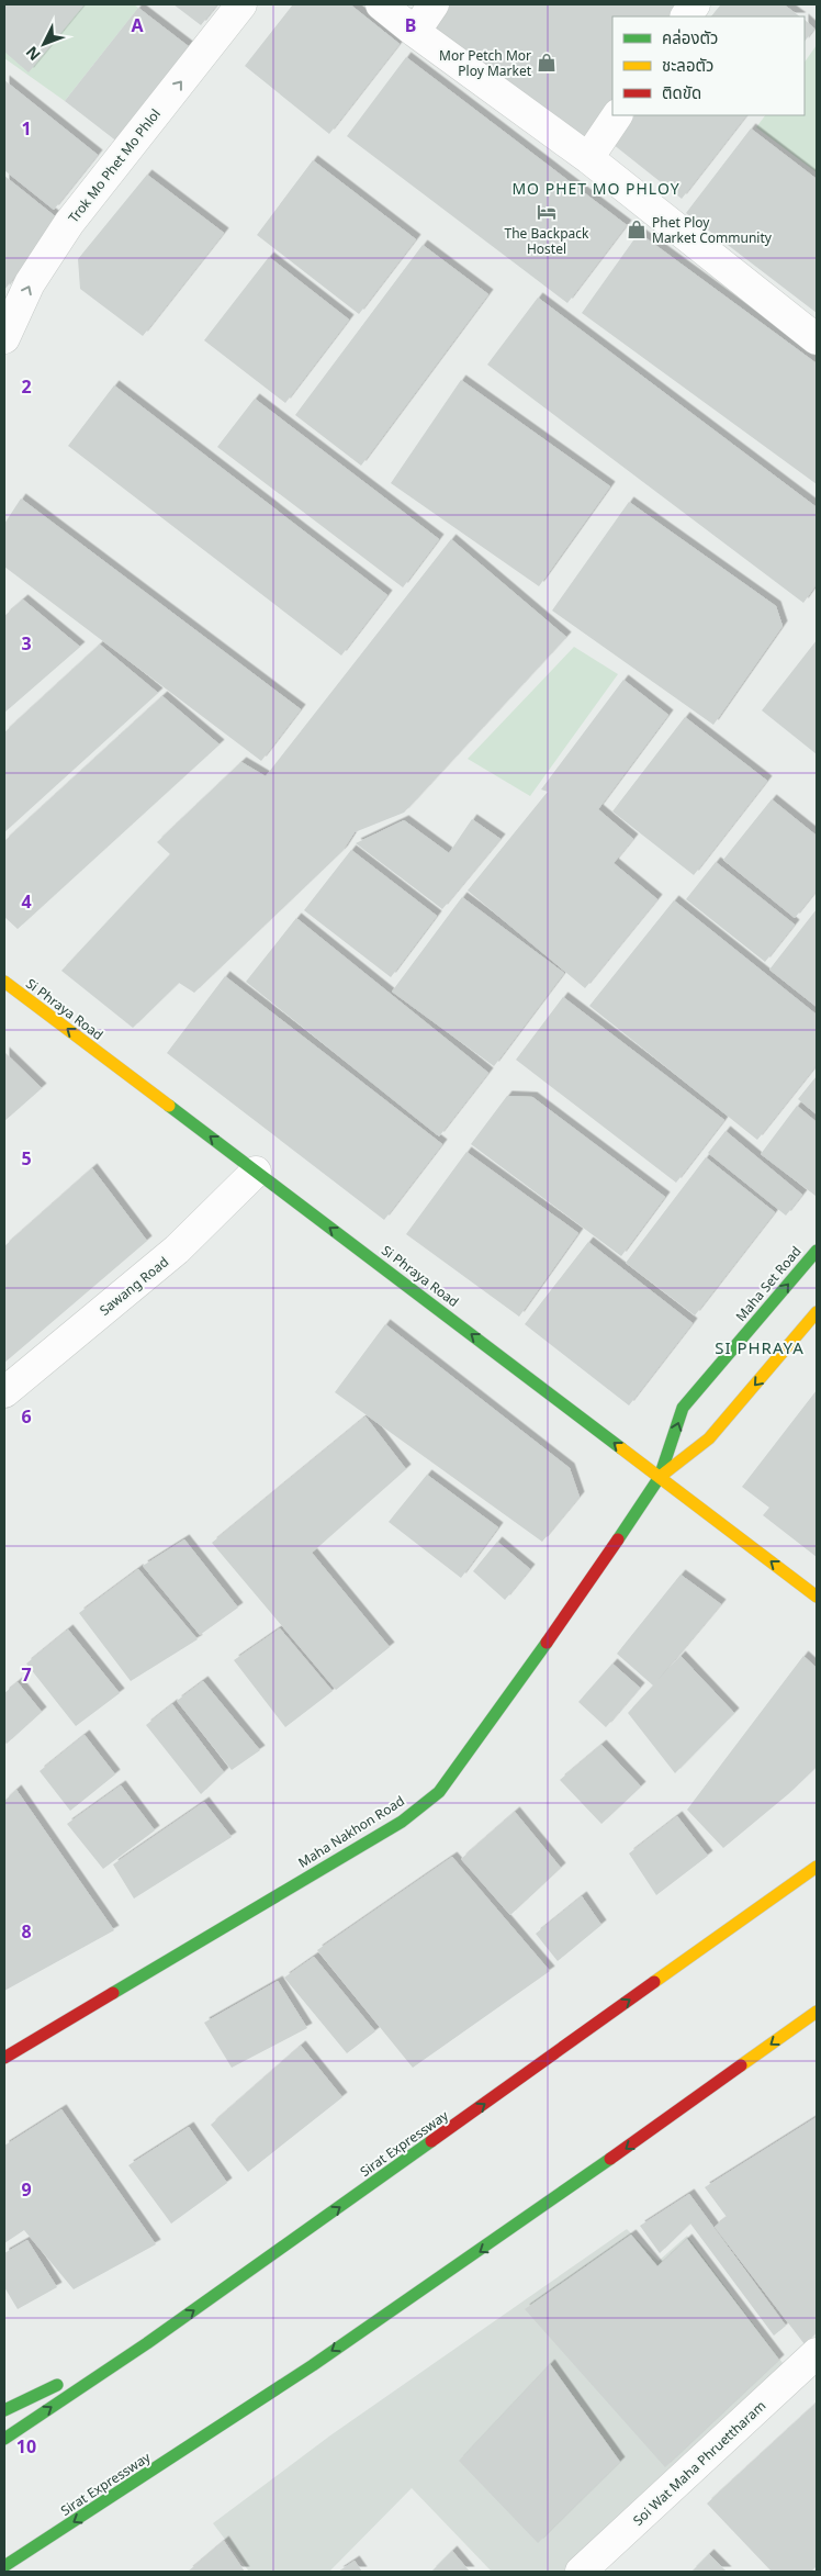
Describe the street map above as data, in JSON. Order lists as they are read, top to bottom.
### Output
{
  "streets": {
    "main road": [
      "Si Phraya Road",
      "Maha Set Road",
      "Maha Nakhon Road",
      "Sirat Expressway"
    ],
    "street": ["Trok Mo Phet Mo Phlol", "Sawang Road", "Soi Wat Maha Phruettharam"]
  },
  "crossings": [
    ["Si Phraya Road", "Maha Set Road"],
    ["Si Phraya Road", "Sawang Road"],
    ["Si Phraya Road", "Maha Nakhon Road"],
    ["Maha Set Road", "Maha Nakhon Road"]
  ],
  "one_way": ["Trok Mo Phet Mo Phlol", "Si Phraya Road"],
  "districts": ["MO PHET MO PHLOY", "SI PHRAYA"],
  "places": {
    "shop": ["Mor Petch Mor Ploy Market", "Phet Ploy Market Community"],
    "hotel": ["The Backpack Hostel"]
  },
  "legend": ["คล่องตัว", "ชะลอตัว", "ติดขัด"],
  "north": "bottom left",
  "grid": {
    "columns": ["A", "B"],
    "rows": [
      "1",
      "2",
      "3",
      "4",
      "5",
      "6",
      "7",
      "8",
      "9",
      "10"
    ]
  }
}
